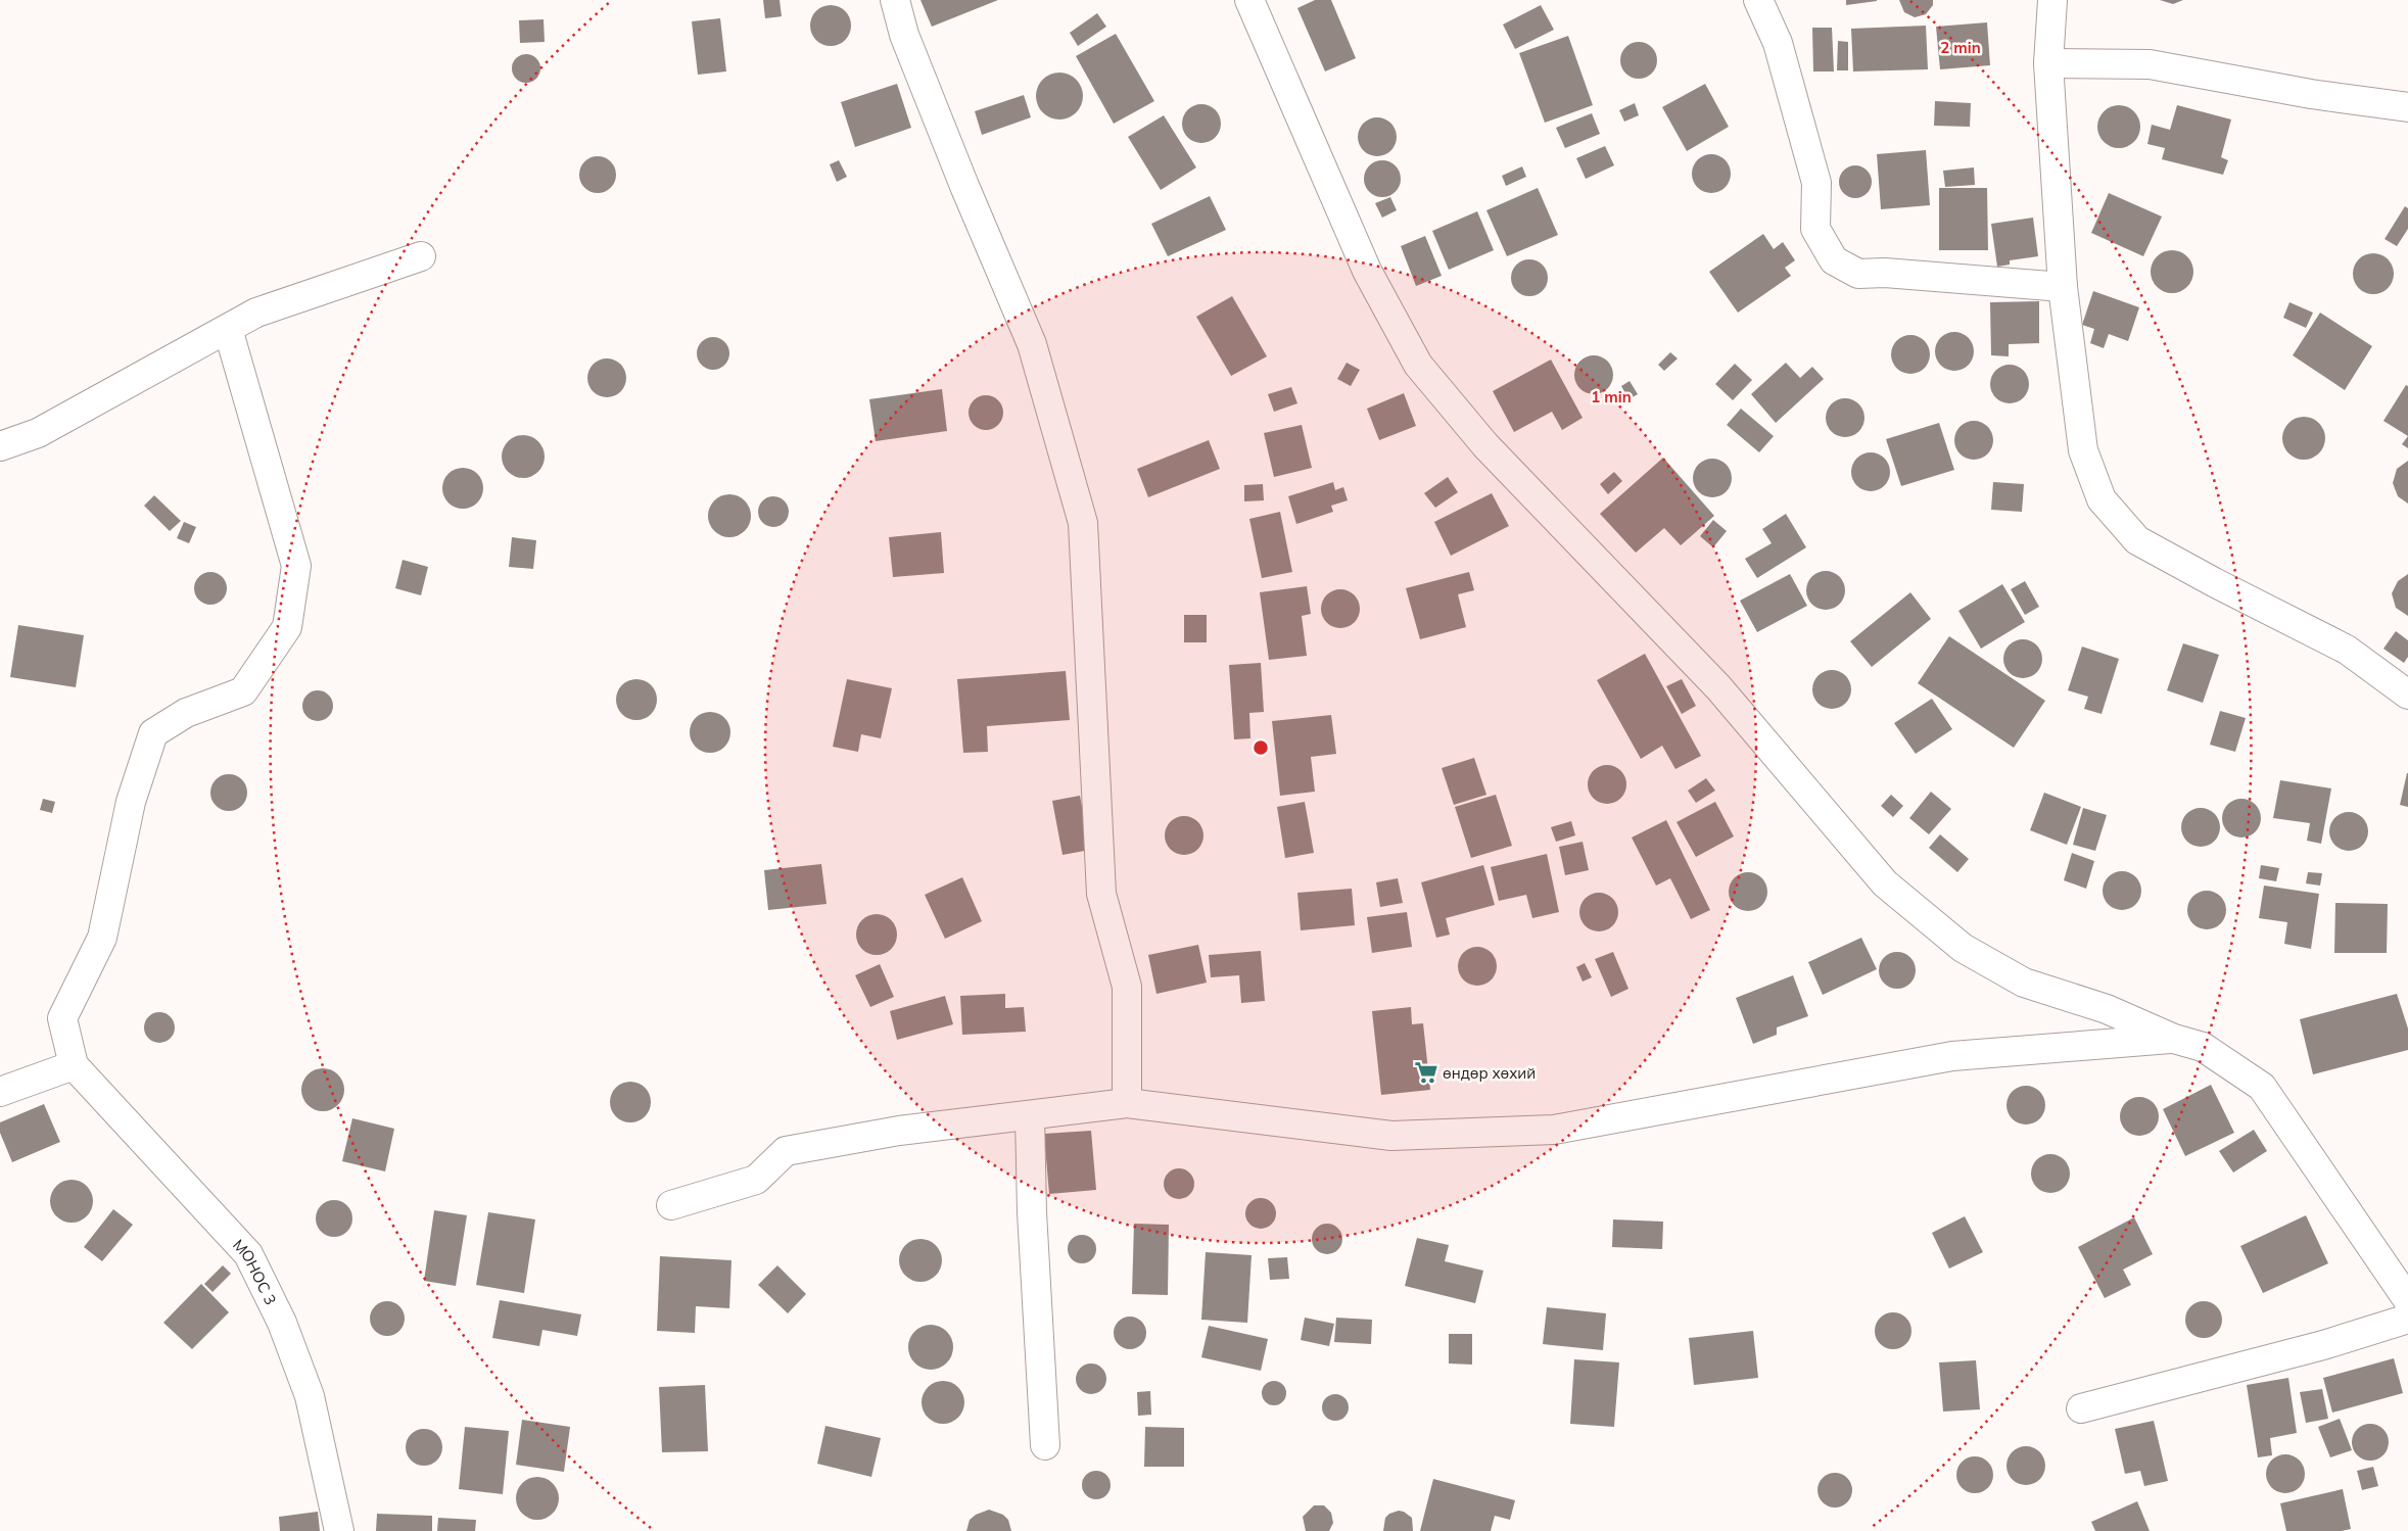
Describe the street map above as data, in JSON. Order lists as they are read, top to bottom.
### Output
{
  "streets": {
    "street": ["МОНОС 3"]
  },
  "places": {
    "supermarket": ["өндөр хөхий"]
  },
  "rings": ["2 min", "1 min"]
}
